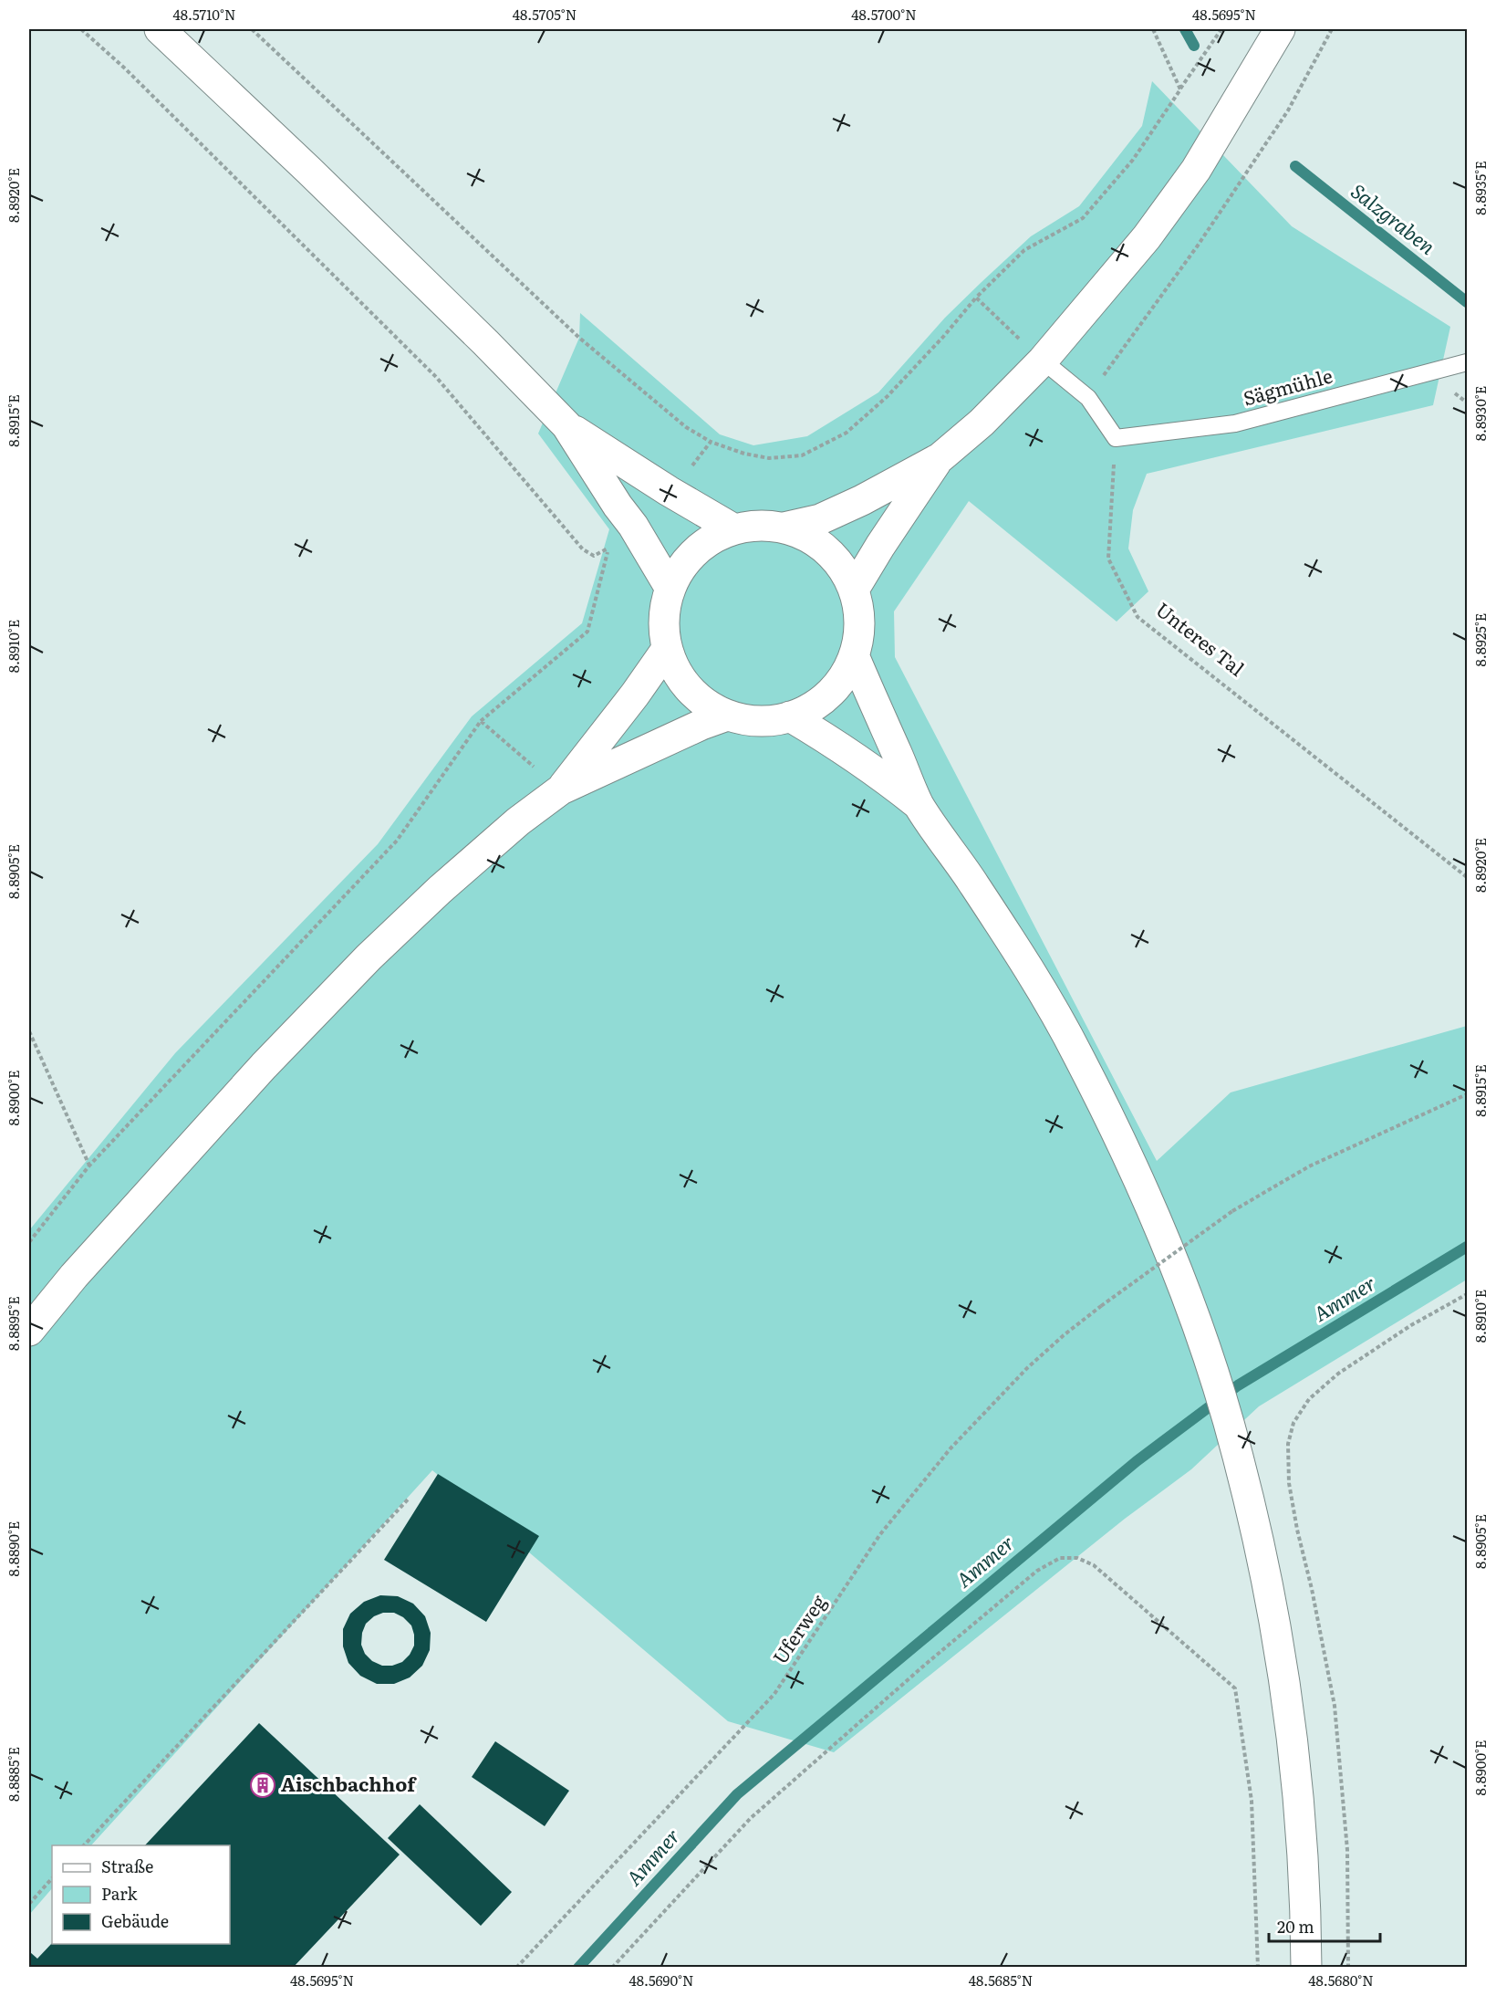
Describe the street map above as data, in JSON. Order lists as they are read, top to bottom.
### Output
{
  "streets": {
    "lane": ["Sägmühle"],
    "path": ["Unteres Tal", "Uferweg"]
  },
  "crossings": [
    ["Sägmühle", "Unteres Tal"]
  ],
  "water": ["Salzgraben", "Ammer"],
  "places": {
    "building": ["Aischbachhof"]
  },
  "legend": ["Straße", "Park", "Gebäude"],
  "scale_bar": "20 m",
  "coordinates": [
    "48.5710°N",
    "48.5705°N",
    "48.5700°N",
    "48.5695°N",
    "8.8935°E",
    "8.8920°E",
    "8.8930°E",
    "8.8915°E",
    "8.8925°E",
    "8.8910°E",
    "8.8905°E",
    "8.8900°E",
    "8.8895°E",
    "8.8890°E",
    "8.8885°E",
    "48.5690°N",
    "48.5685°N",
    "48.5680°N"
  ]
}
